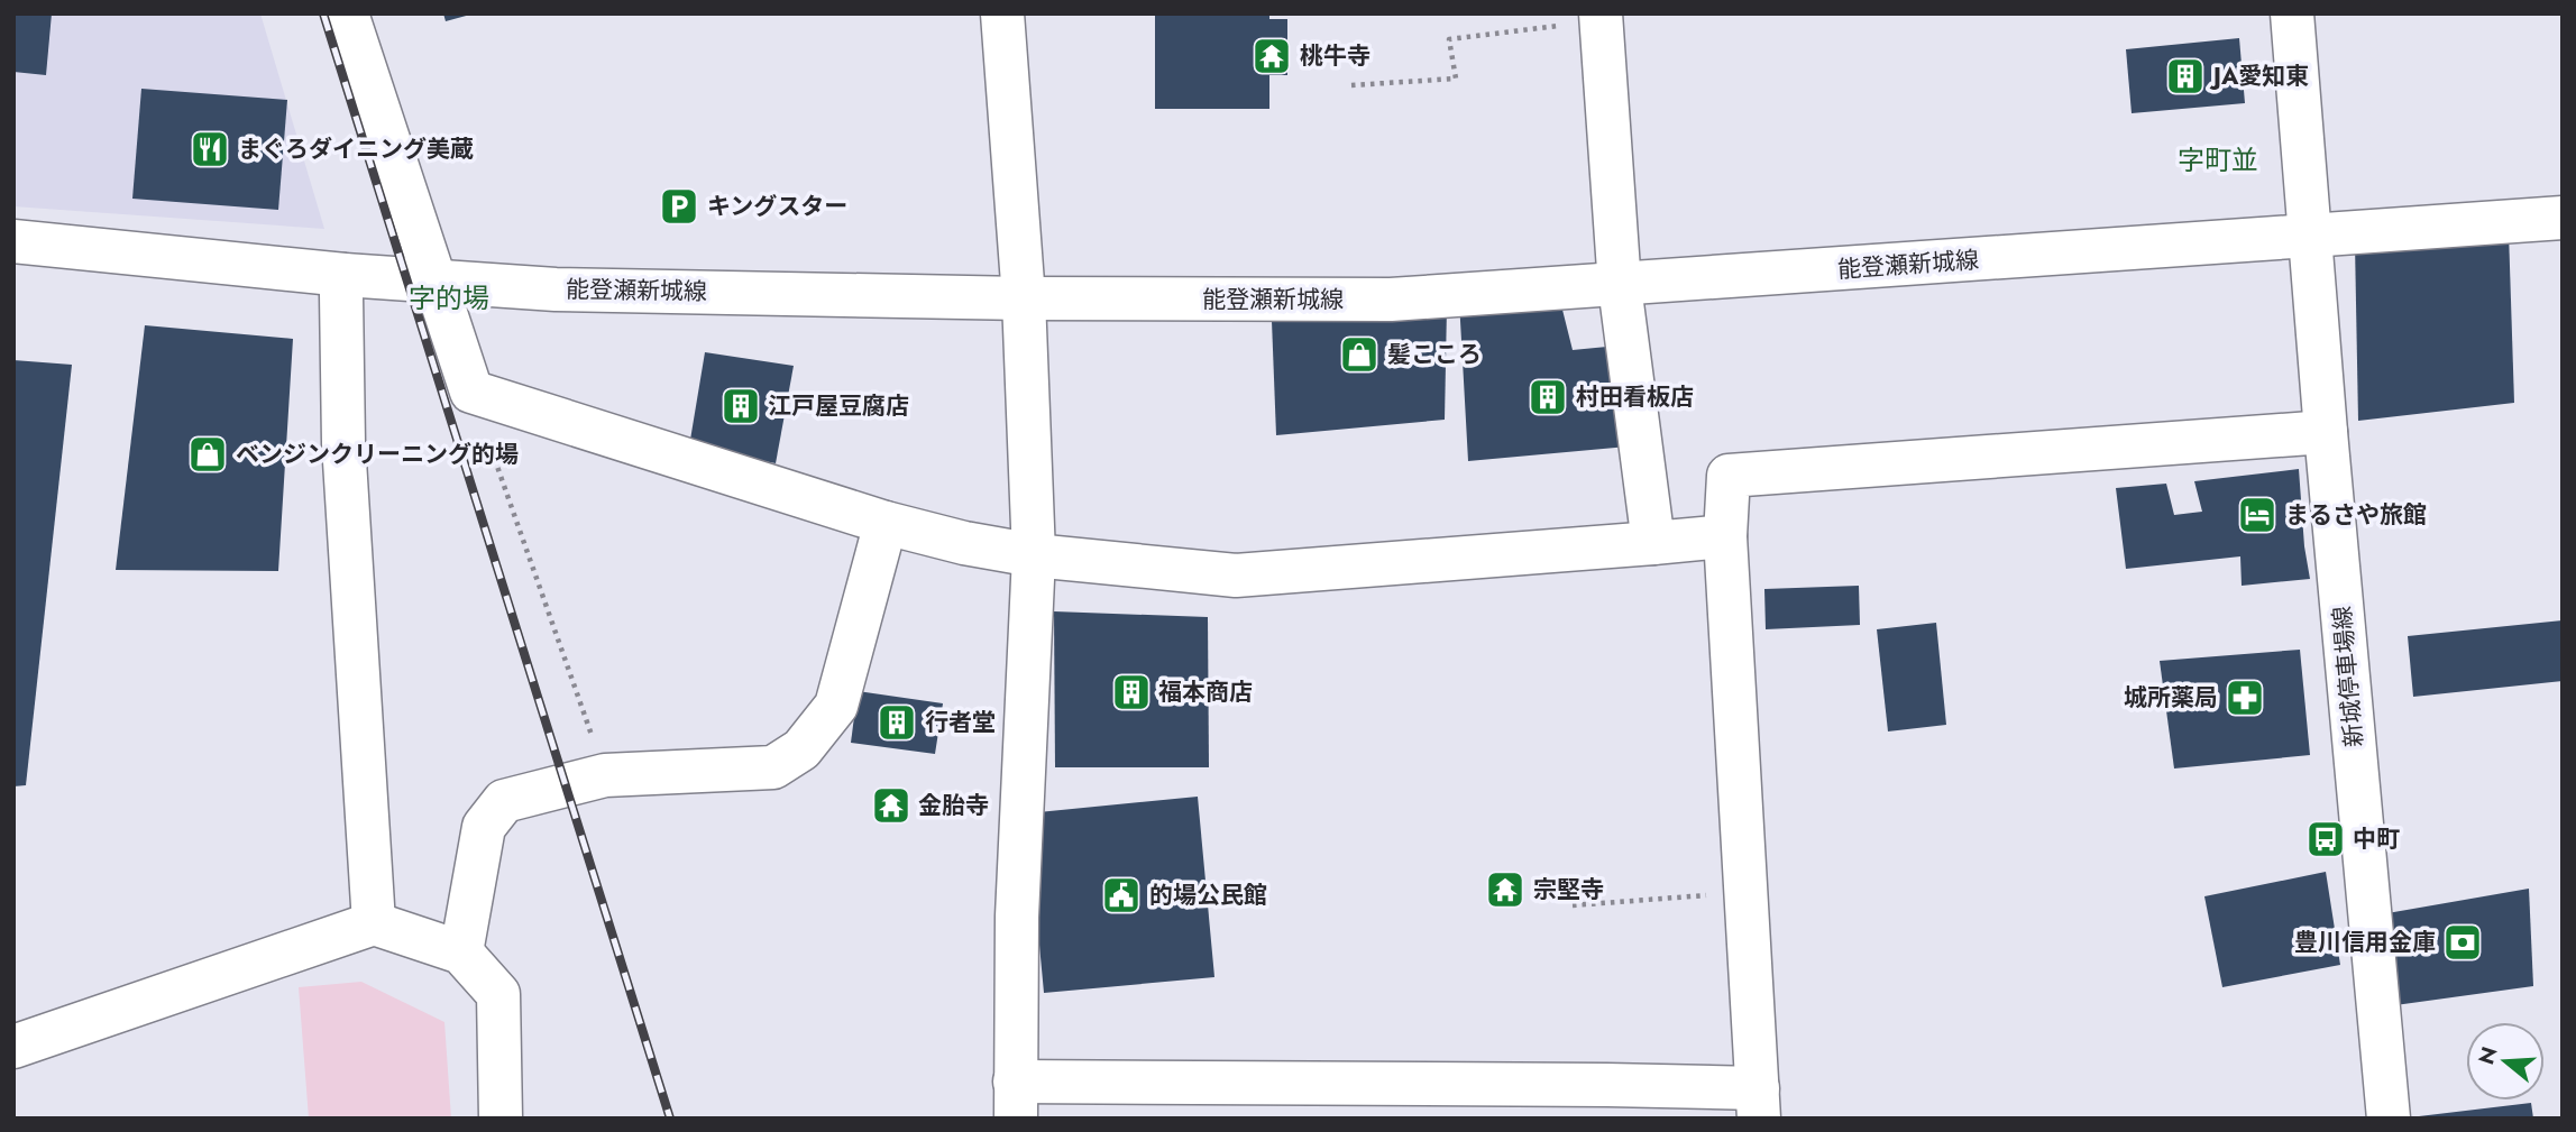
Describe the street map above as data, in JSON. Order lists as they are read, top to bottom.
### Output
{
  "streets": {
    "street": ["能登瀬新城線", "新城停車場線"]
  },
  "crossings": [
    ["能登瀬新城線", "新城停車場線"]
  ],
  "districts": ["字町並", "字的場"],
  "places": {
    "temple": ["桃牛寺", "金胎寺", "宗堅寺"],
    "building": [
      "JA愛知東",
      "村田看板店",
      "江戸屋豆腐店",
      "福本商店",
      "行者堂"
    ],
    "restaurant": ["まぐろダイニング美蔵"],
    "parking": ["キングスター"],
    "shop": ["髪こころ", "ベンジンクリーニング的場"],
    "hotel": ["まるさや旅館"],
    "pharmacy": ["城所薬局"],
    "bus stop": ["中町"],
    "public building": ["的場公民館"],
    "bank": ["豊川信用金庫"]
  },
  "north": "left"
}
